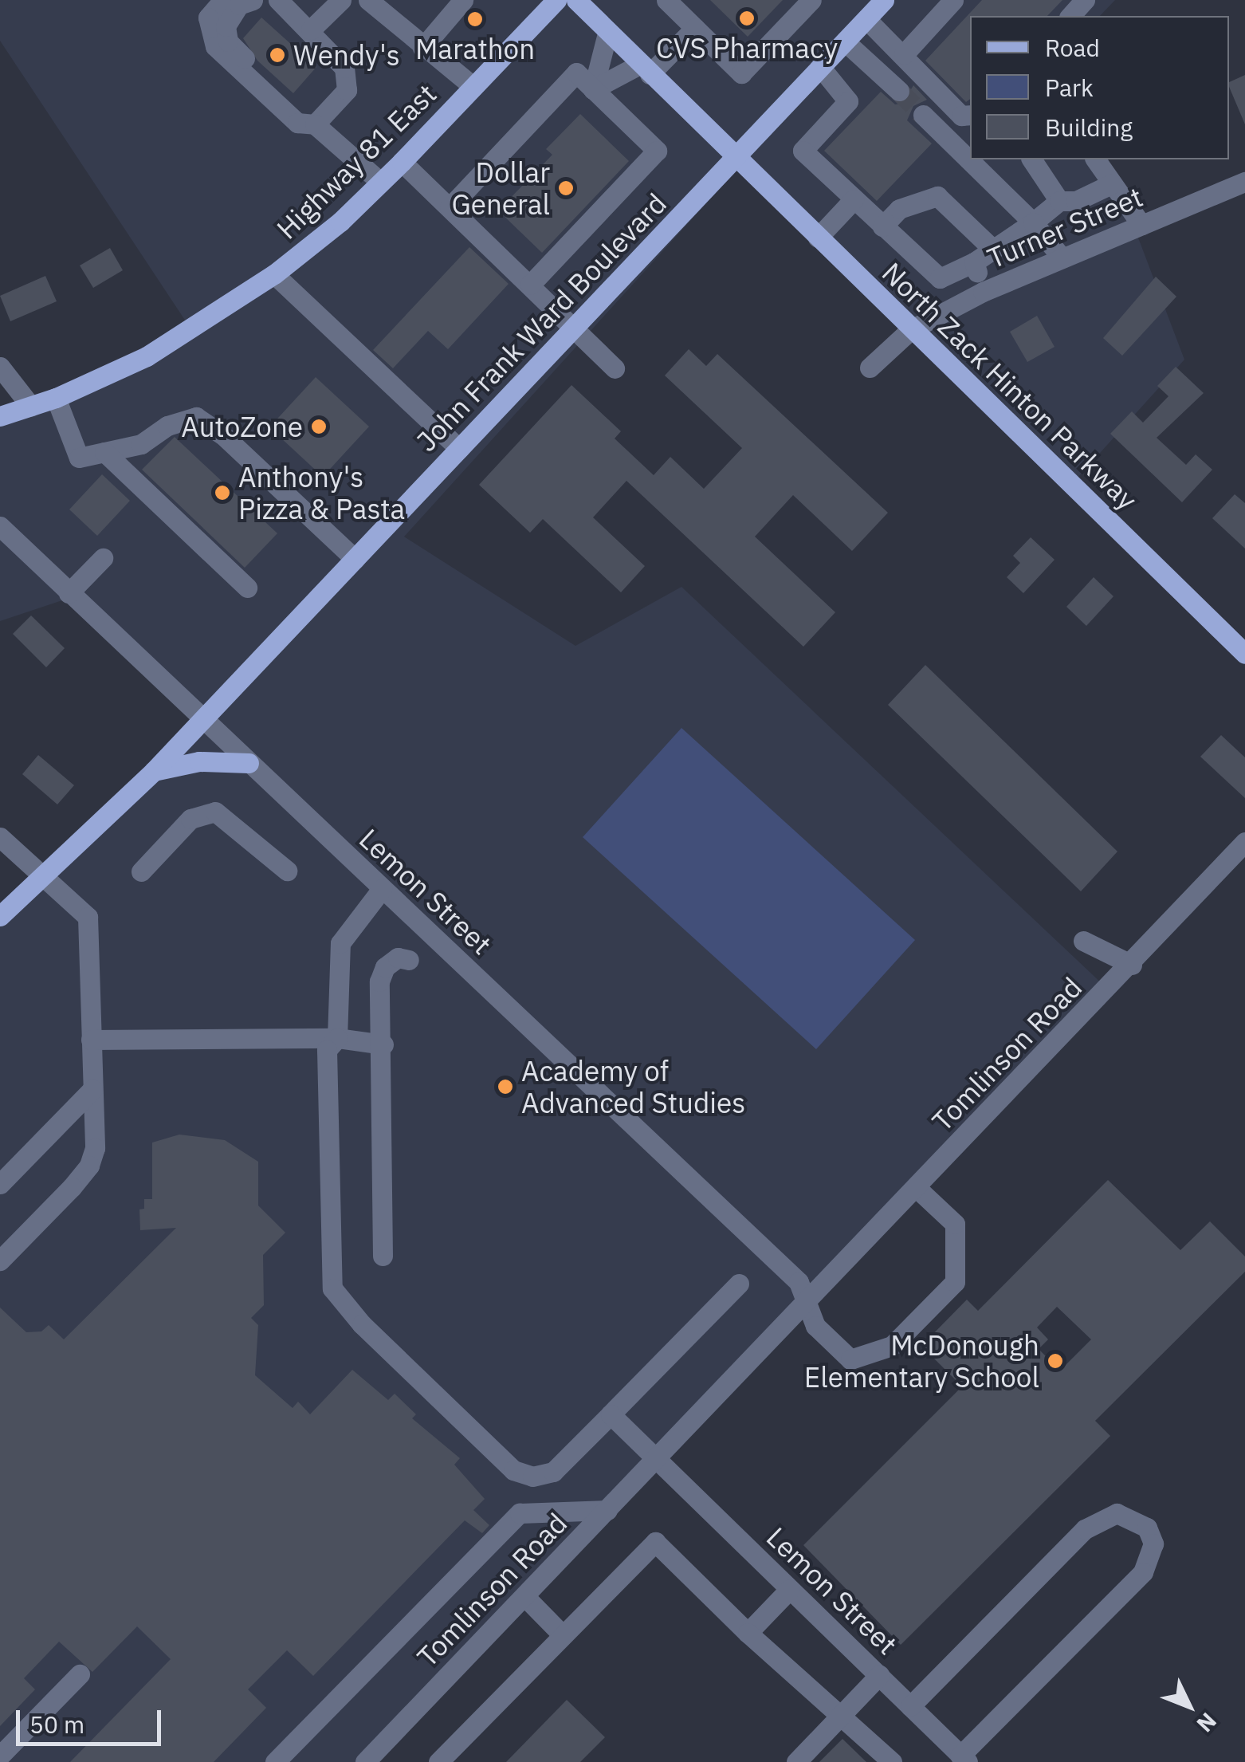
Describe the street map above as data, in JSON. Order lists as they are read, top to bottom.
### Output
{
  "streets": {
    "main road": ["Highway 81 East", "John Frank Ward Boulevard", "North Zack Hinton Parkway"],
    "street": ["Turner Street", "Lemon Street", "Tomlinson Road"]
  },
  "crossings": [
    ["Turner Street", "North Zack Hinton Parkway"],
    ["John Frank Ward Boulevard", "North Zack Hinton Parkway"],
    ["John Frank Ward Boulevard", "Lemon Street"],
    ["Lemon Street", "Tomlinson Road"]
  ],
  "places": [
    "CVS Pharmacy",
    "Marathon",
    "Wendy's",
    "Dollar General",
    "AutoZone",
    "Anthony's Pizza & Pasta",
    "Academy of Advanced Studies",
    "McDonough Elementary School"
  ],
  "legend": ["Road", "Park", "Building"],
  "scale_bar": "50 m",
  "north": "bottom right"
}
